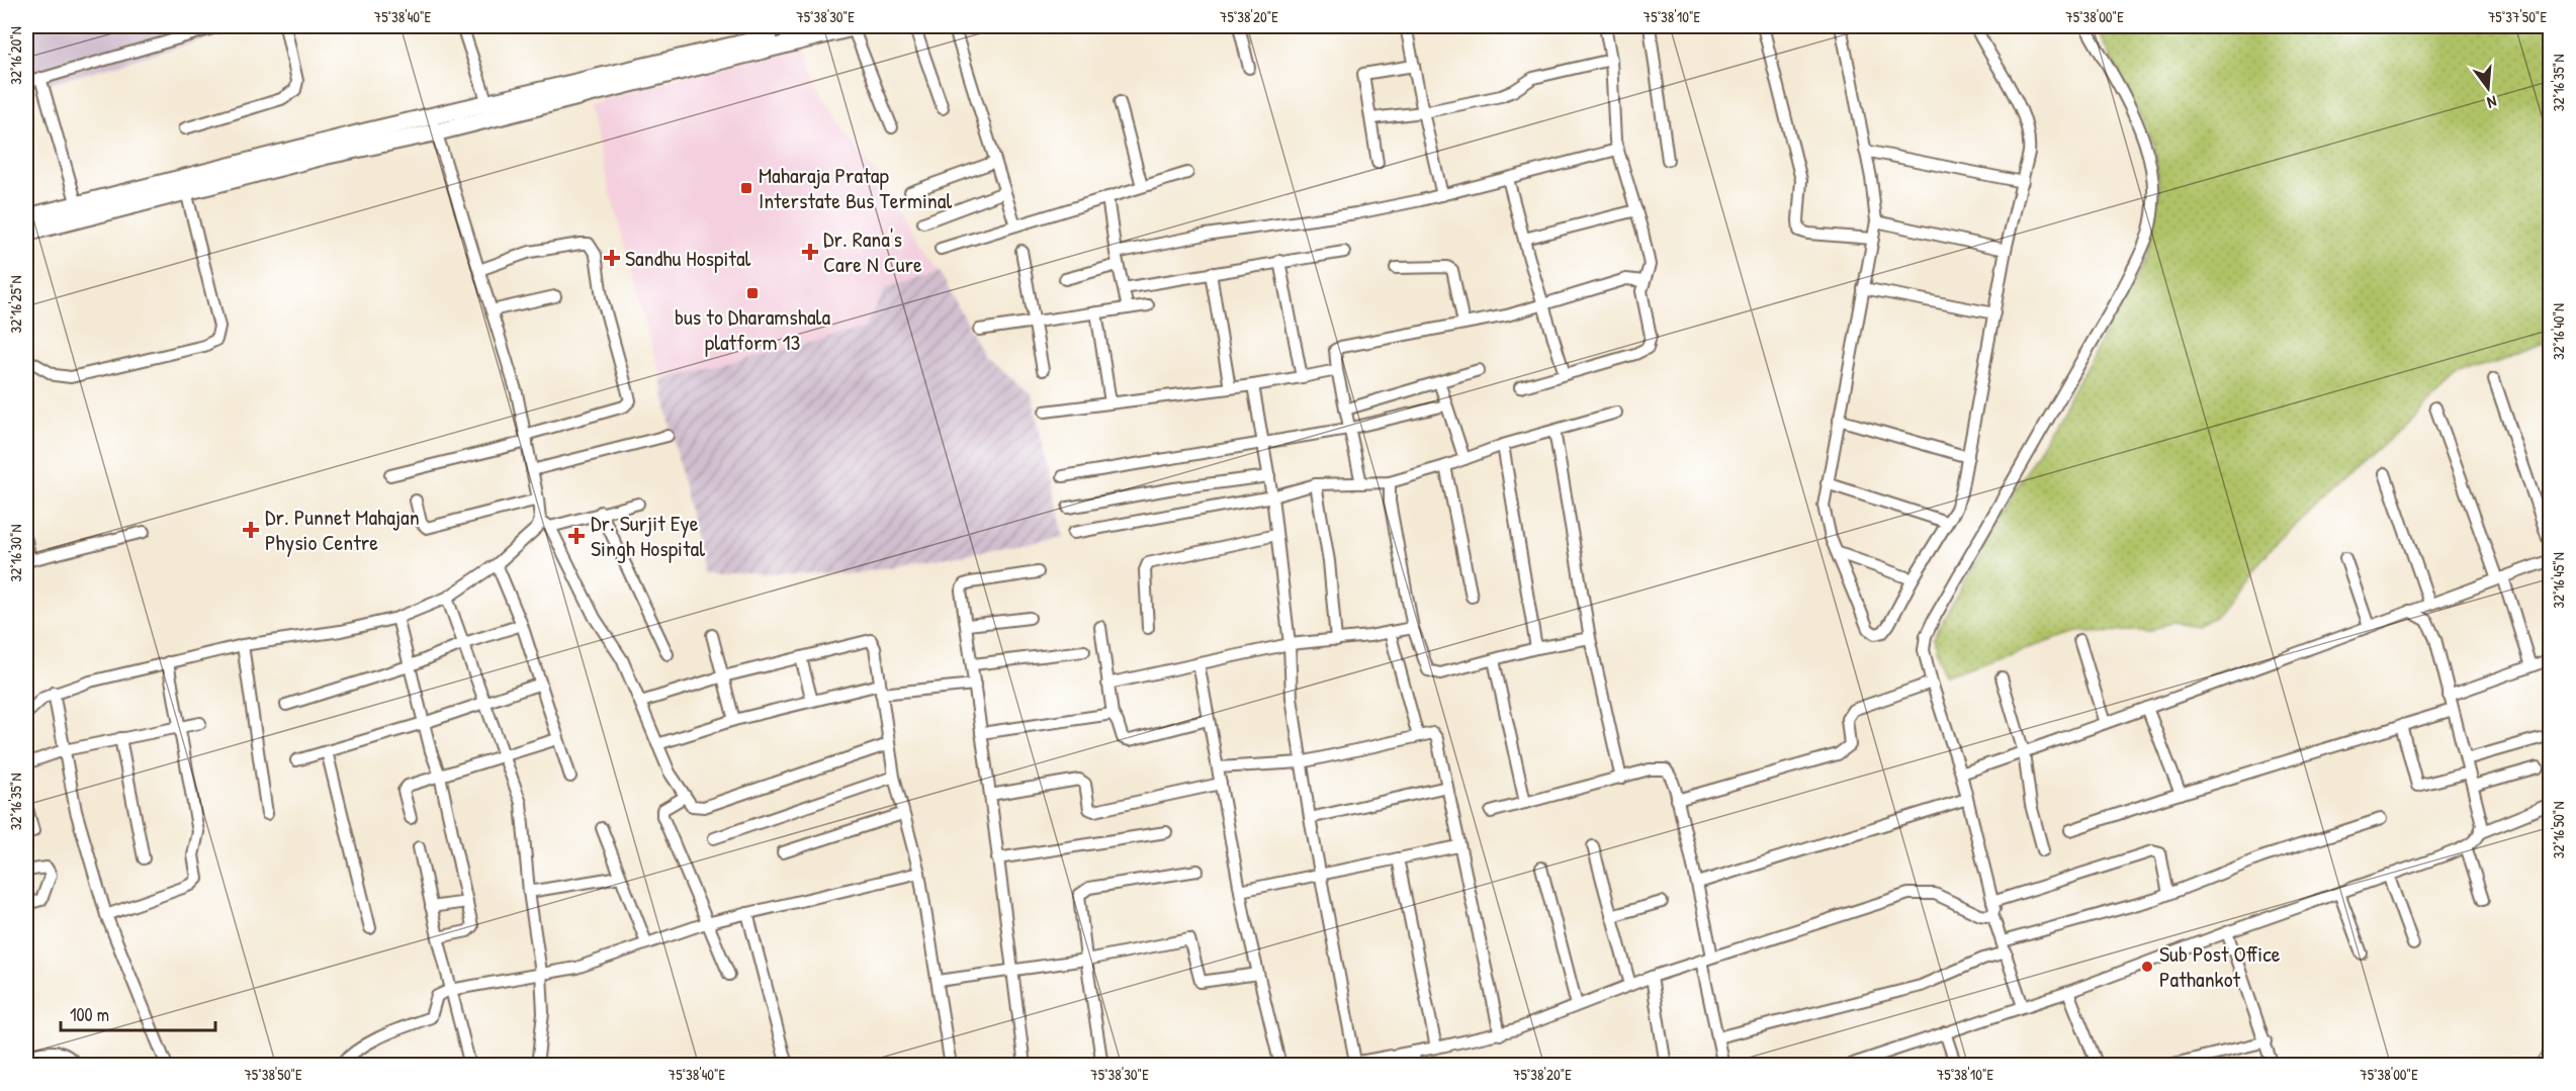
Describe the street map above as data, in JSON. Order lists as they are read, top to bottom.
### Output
{
  "places": {
    "transit": ["Maharaja Pratap Interstate Bus Terminal", "bus to Dharamshala platform 13"],
    "health": [
      "Dr. Rana's Care N Cure",
      "Sandhu Hospital",
      "Dr. Punnet Mahajan Physio Centre",
      "Dr. Surjit Eye Singh Hospital"
    ],
    "other": ["Sub Post Office Pathankot"]
  },
  "scale_bar": "100 m",
  "north": "bottom",
  "coordinates": [
    "75°38'40\"E",
    "75°38'30\"E",
    "75°38'20\"E",
    "75°38'10\"E",
    "75°38'00\"E",
    "75°37'50\"E",
    "32°16'20\"N",
    "32°16'35\"N",
    "32°16'25\"N",
    "32°16'40\"N",
    "32°16'30\"N",
    "32°16'45\"N",
    "32°16'50\"N",
    "75°38'50\"E"
  ]
}
